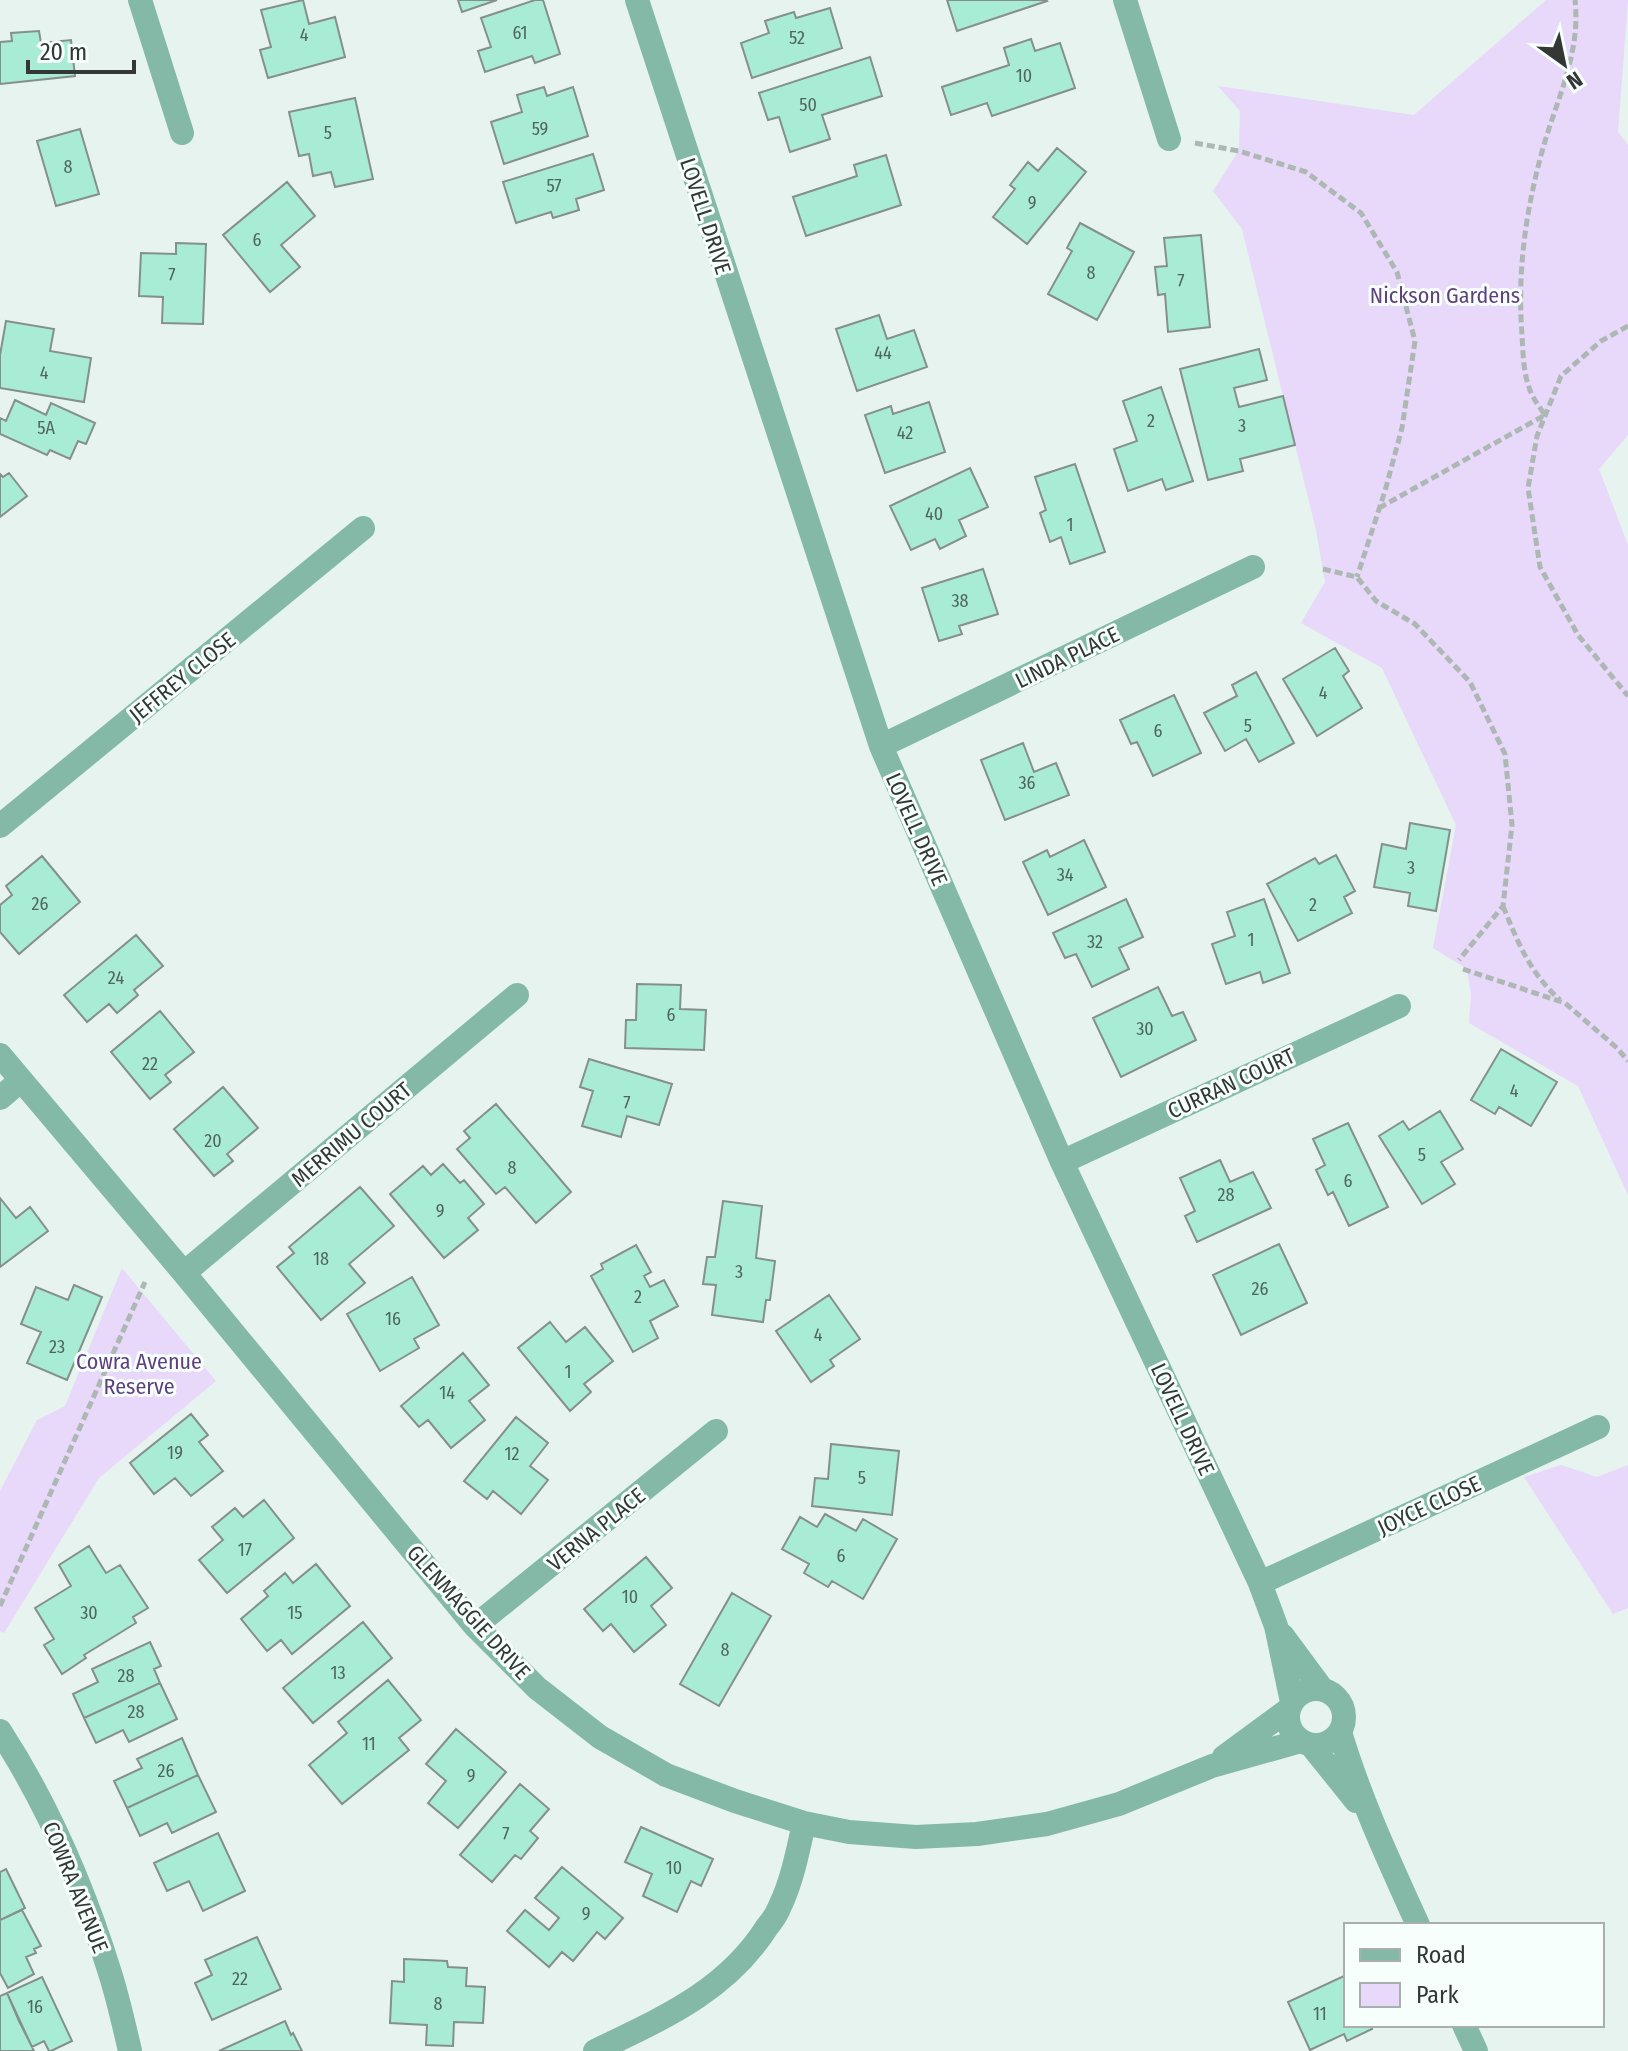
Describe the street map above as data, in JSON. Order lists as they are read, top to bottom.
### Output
{
  "streets": {
    "street": [
      "LOVELL DRIVE",
      "LINDA PLACE",
      "JEFFREY CLOSE",
      "CURRAN COURT",
      "MERRIMU COURT",
      "JOYCE CLOSE",
      "VERNA PLACE",
      "GLENMAGGIE DRIVE",
      "COWRA AVENUE"
    ]
  },
  "crossings": [
    ["LOVELL DRIVE", "LINDA PLACE"],
    ["LOVELL DRIVE", "CURRAN COURT"],
    ["LOVELL DRIVE", "JOYCE CLOSE"],
    ["LOVELL DRIVE", "GLENMAGGIE DRIVE"],
    ["MERRIMU COURT", "GLENMAGGIE DRIVE"],
    ["VERNA PLACE", "GLENMAGGIE DRIVE"]
  ],
  "parks": ["Nickson Gardens", "Cowra Avenue Reserve"],
  "house_numbers": [
    "61",
    "4",
    "52",
    "10",
    "50",
    "59",
    "5",
    "8",
    "57",
    "9",
    "6",
    "8",
    "7",
    "7",
    "44",
    "4",
    "2",
    "3",
    "5A",
    "42",
    "40",
    "1",
    "38",
    "4",
    "5",
    "6",
    "36",
    "3",
    "34",
    "26",
    "2",
    "1",
    "32",
    "24",
    "6",
    "30",
    "22",
    "4",
    "7",
    "20",
    "5",
    "8",
    "6",
    "28",
    "9",
    "18",
    "3",
    "26",
    "2",
    "16",
    "4",
    "23",
    "1",
    "14",
    "19",
    "12",
    "5",
    "17",
    "6",
    "10",
    "30",
    "15",
    "8",
    "13",
    "28",
    "28",
    "11",
    "26",
    "9",
    "7",
    "10",
    "9",
    "22",
    "8",
    "16",
    "11"
  ],
  "legend": ["Road", "Park"],
  "scale_bar": "20 m",
  "north": "bottom right"
}
